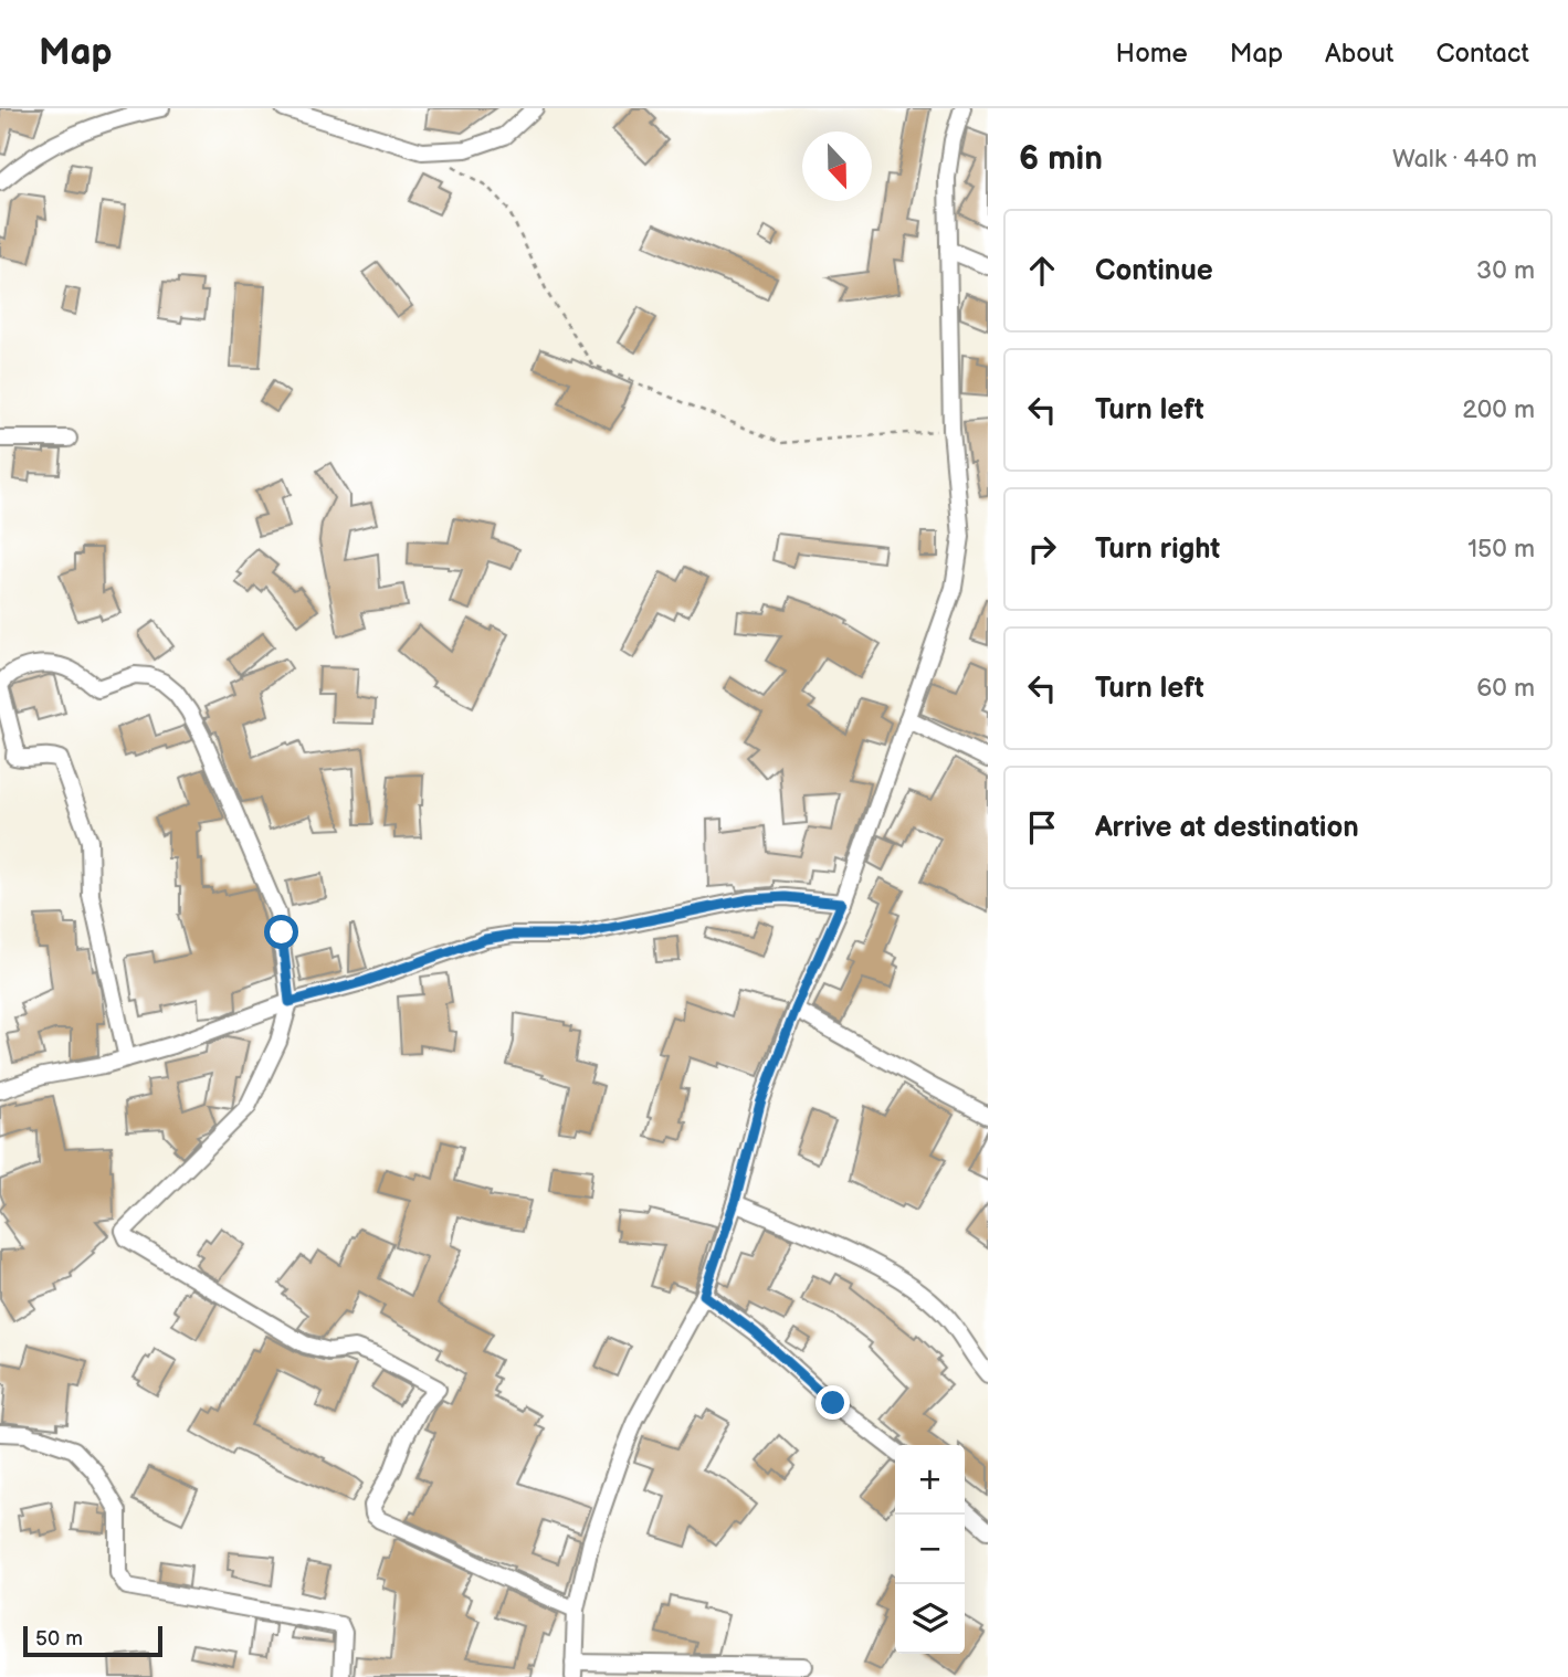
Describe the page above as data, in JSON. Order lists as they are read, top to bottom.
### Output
{
  "scale_bar": "50 m",
  "north": "bottom",
  "page": {
    "header": "Map",
    "nav": [
      "Home",
      "Map",
      "About",
      "Contact"
    ],
    "heading": ["6 min", "Walk · 440 m"],
    "list": [
      ["Continue", "30 m"],
      ["Turn left", "200 m"],
      ["Turn right", "150 m"],
      ["Turn left", "60 m"],
      "Arrive at destination"
    ],
    "map_buttons": ["+", "−"],
    "scale": "50 m"
  }
}
